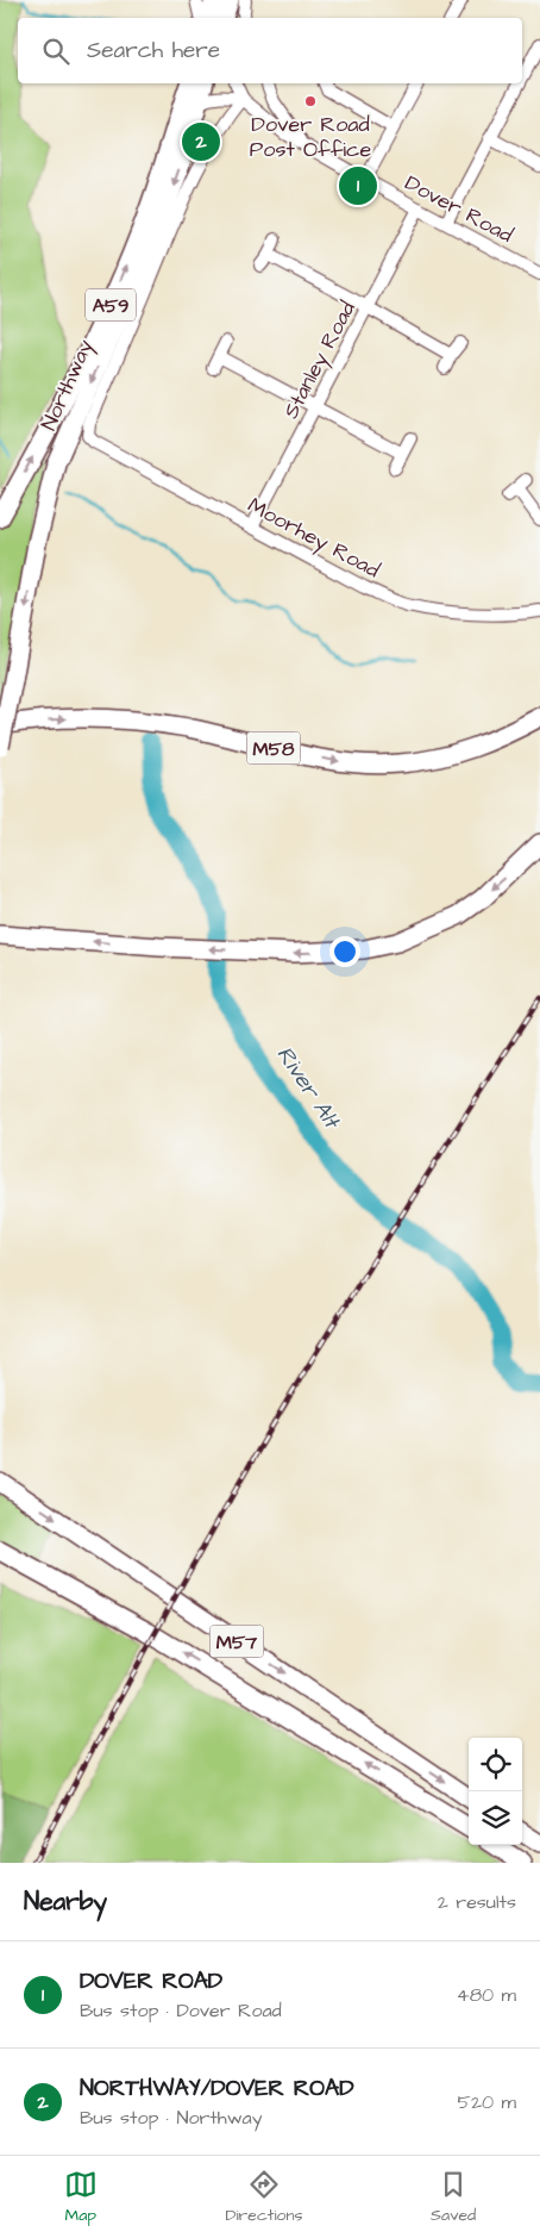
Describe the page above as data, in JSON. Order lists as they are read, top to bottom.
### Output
{
  "streets": {
    "highway": [
      "A59",
      "Northway",
      "M58",
      "M57"
    ],
    "street": ["Dover Road", "Stanley Road", "Moorhey Road"]
  },
  "crossings": [
    ["Dover Road", "Stanley Road"],
    ["Dover Road", "Northway"],
    ["Stanley Road", "Moorhey Road"],
    ["Northway", "Moorhey Road"]
  ],
  "water": ["River Alt"],
  "places": ["Dover Road Post Office"],
  "page": {
    "search": "Search here",
    "pins": ["2", "1"],
    "heading": ["Nearby", "2 results"],
    "list": [
      {
        "mark": "1",
        "name": "DOVER ROAD",
        "note": "Bus stop · Dover Road",
        "value": "480 m"
      },
      {
        "mark": "2",
        "name": "NORTHWAY/DOVER ROAD",
        "note": "Bus stop · Northway",
        "value": "520 m"
      }
    ],
    "nav": ["Map", "Directions", "Saved"]
  }
}
